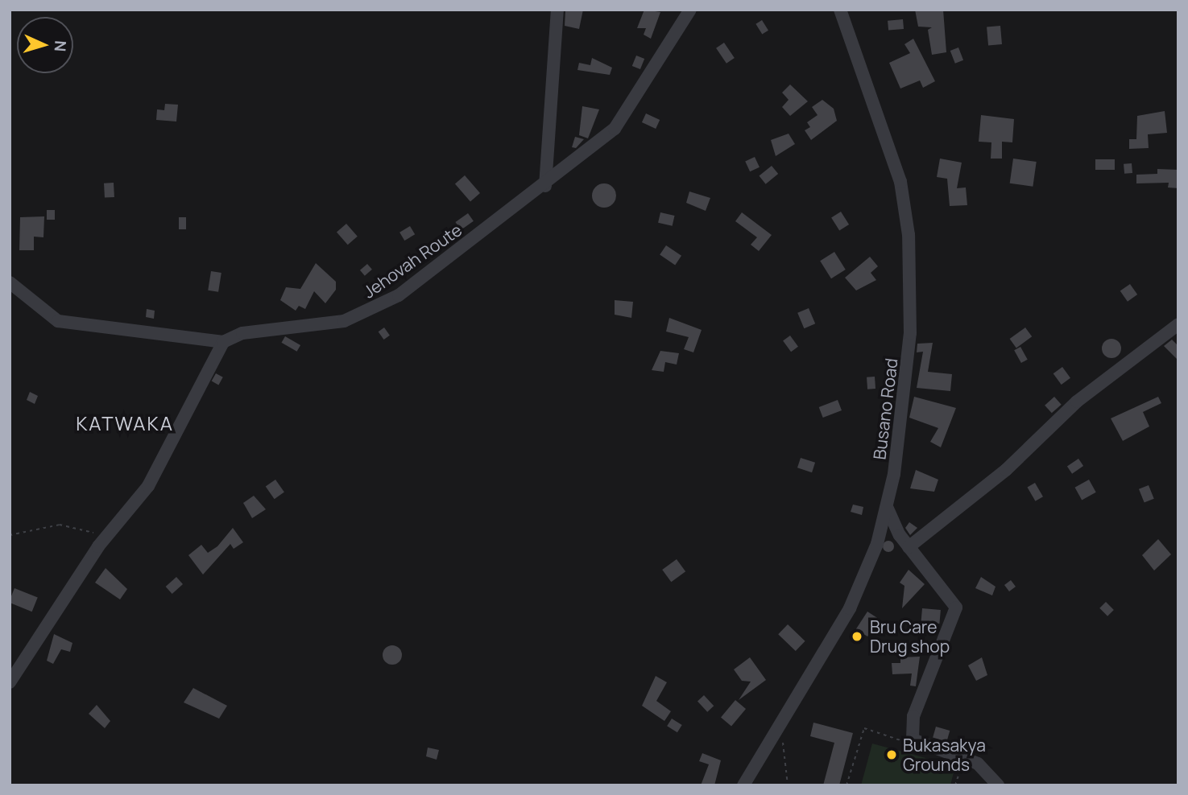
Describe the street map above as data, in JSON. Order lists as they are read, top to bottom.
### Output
{
  "streets": {
    "street": ["Jehovah Route", "Busano Road"]
  },
  "districts": ["KATWAKA"],
  "places": ["Bru Care Drug shop", "Bukasakya Grounds"],
  "north": "right"
}
